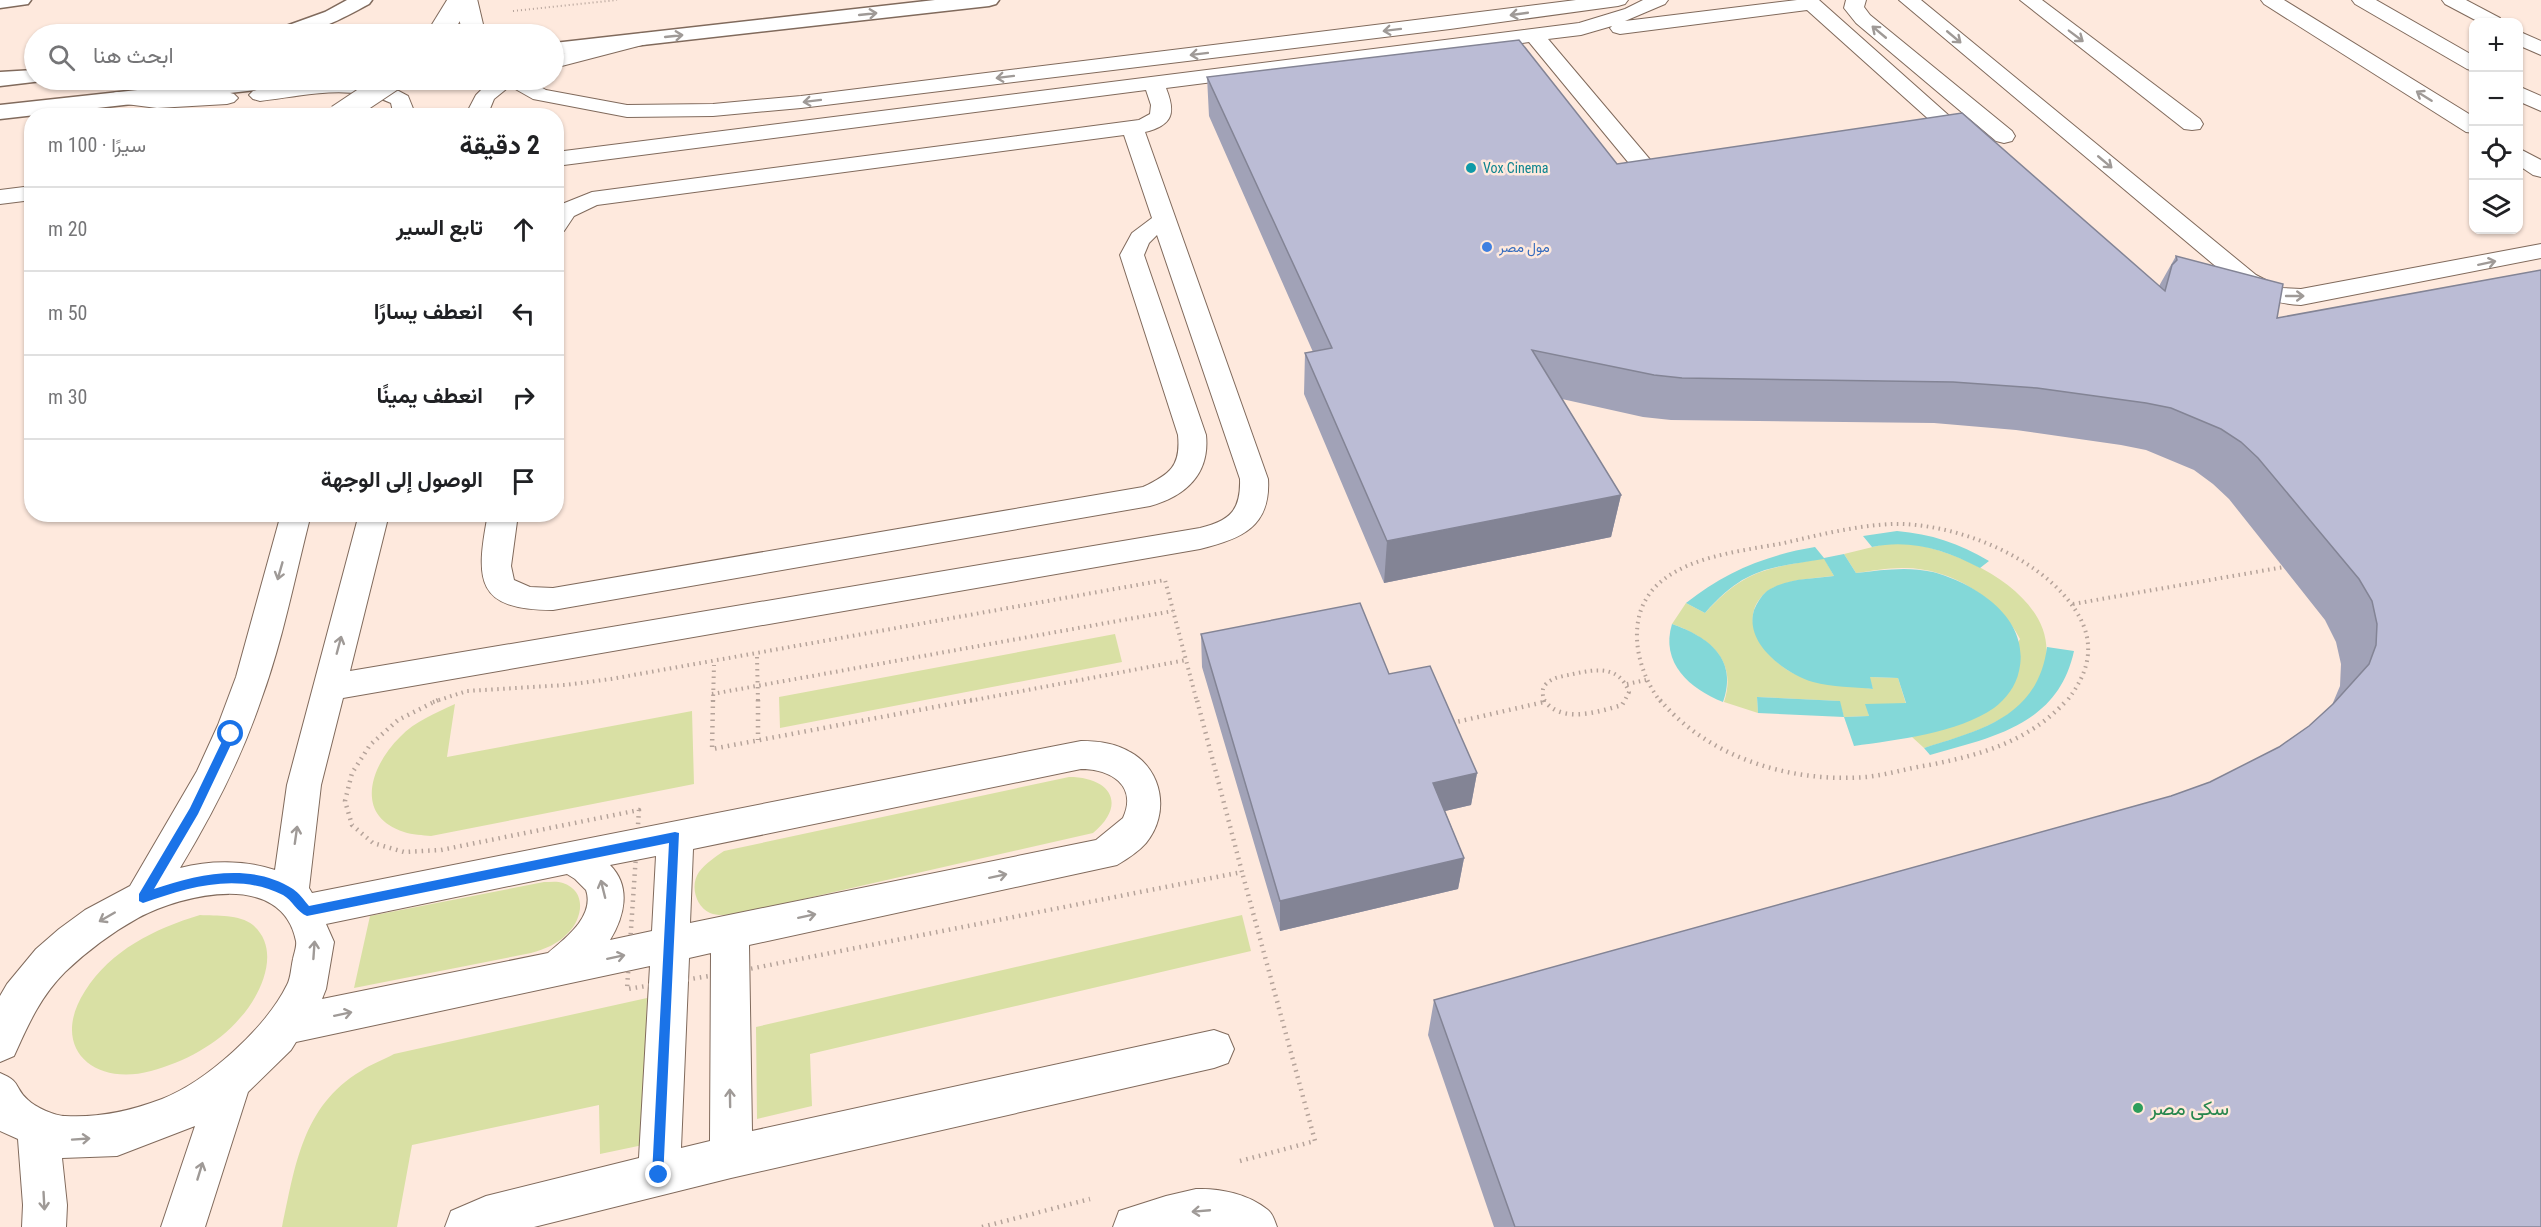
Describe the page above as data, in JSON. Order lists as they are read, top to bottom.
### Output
{
  "places": ["Vox Cinema", "مول مصر", "سكى مصر"],
  "page": {
    "map_buttons": ["+", "−"],
    "search": "ابحث هنا",
    "heading": ["2 دقيقة", "سيرًا · 100 m"],
    "list": [
      ["تابع السير", "20 m"],
      ["انعطف يسارًا", "50 m"],
      ["انعطف يمينًا", "30 m"],
      "الوصول إلى الوجهة"
    ]
  }
}
